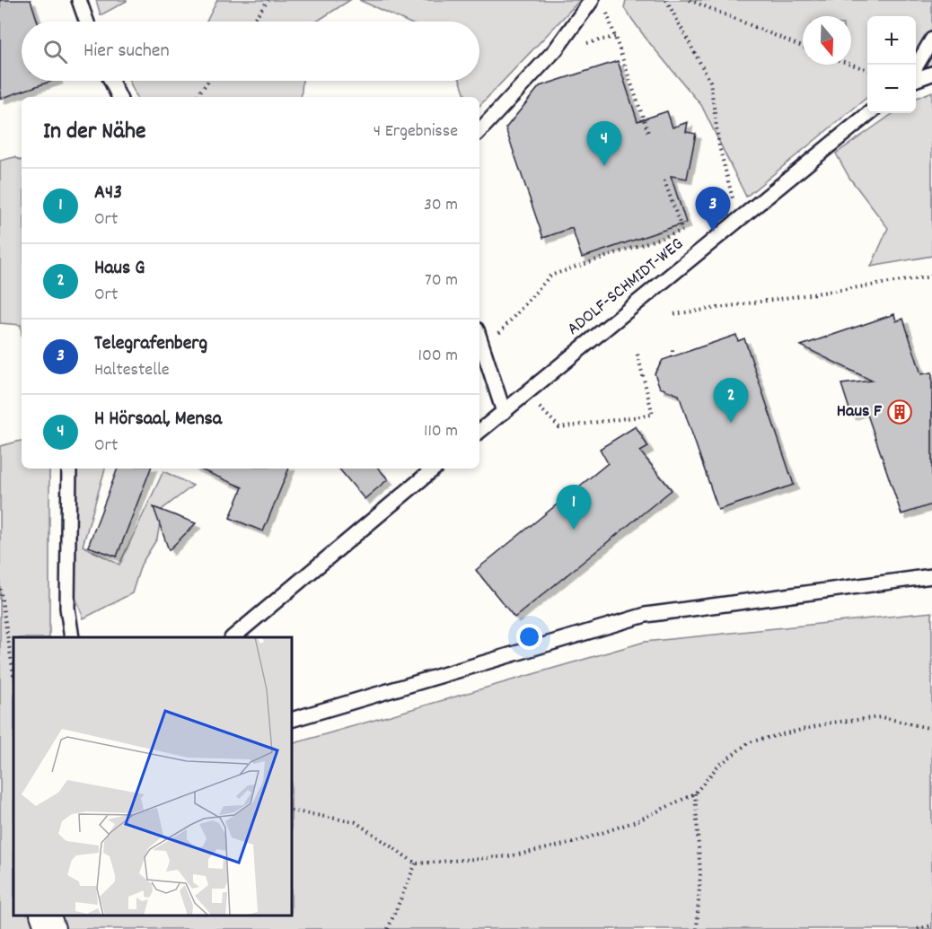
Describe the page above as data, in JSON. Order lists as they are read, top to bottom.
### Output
{
  "streets": {
    "lane": ["ADOLF-SCHMIDT-WEG"]
  },
  "places": {
    "building": ["Haus F"]
  },
  "north": "bottom",
  "page": {
    "map_buttons": ["+", "−"],
    "search": "Hier suchen",
    "heading": ["In der Nähe", "4 Ergebnisse"],
    "pins": [
      "4",
      "3",
      "2",
      "1"
    ],
    "list": [
      {
        "mark": "1",
        "name": "A43",
        "note": "Ort",
        "value": "30 m"
      },
      {
        "mark": "2",
        "name": "Haus G",
        "note": "Ort",
        "value": "70 m"
      },
      {
        "mark": "3",
        "name": "Telegrafenberg",
        "note": "Haltestelle",
        "value": "100 m"
      },
      {
        "mark": "4",
        "name": "H Hörsaal, Mensa",
        "note": "Ort",
        "value": "110 m"
      }
    ]
  }
}
